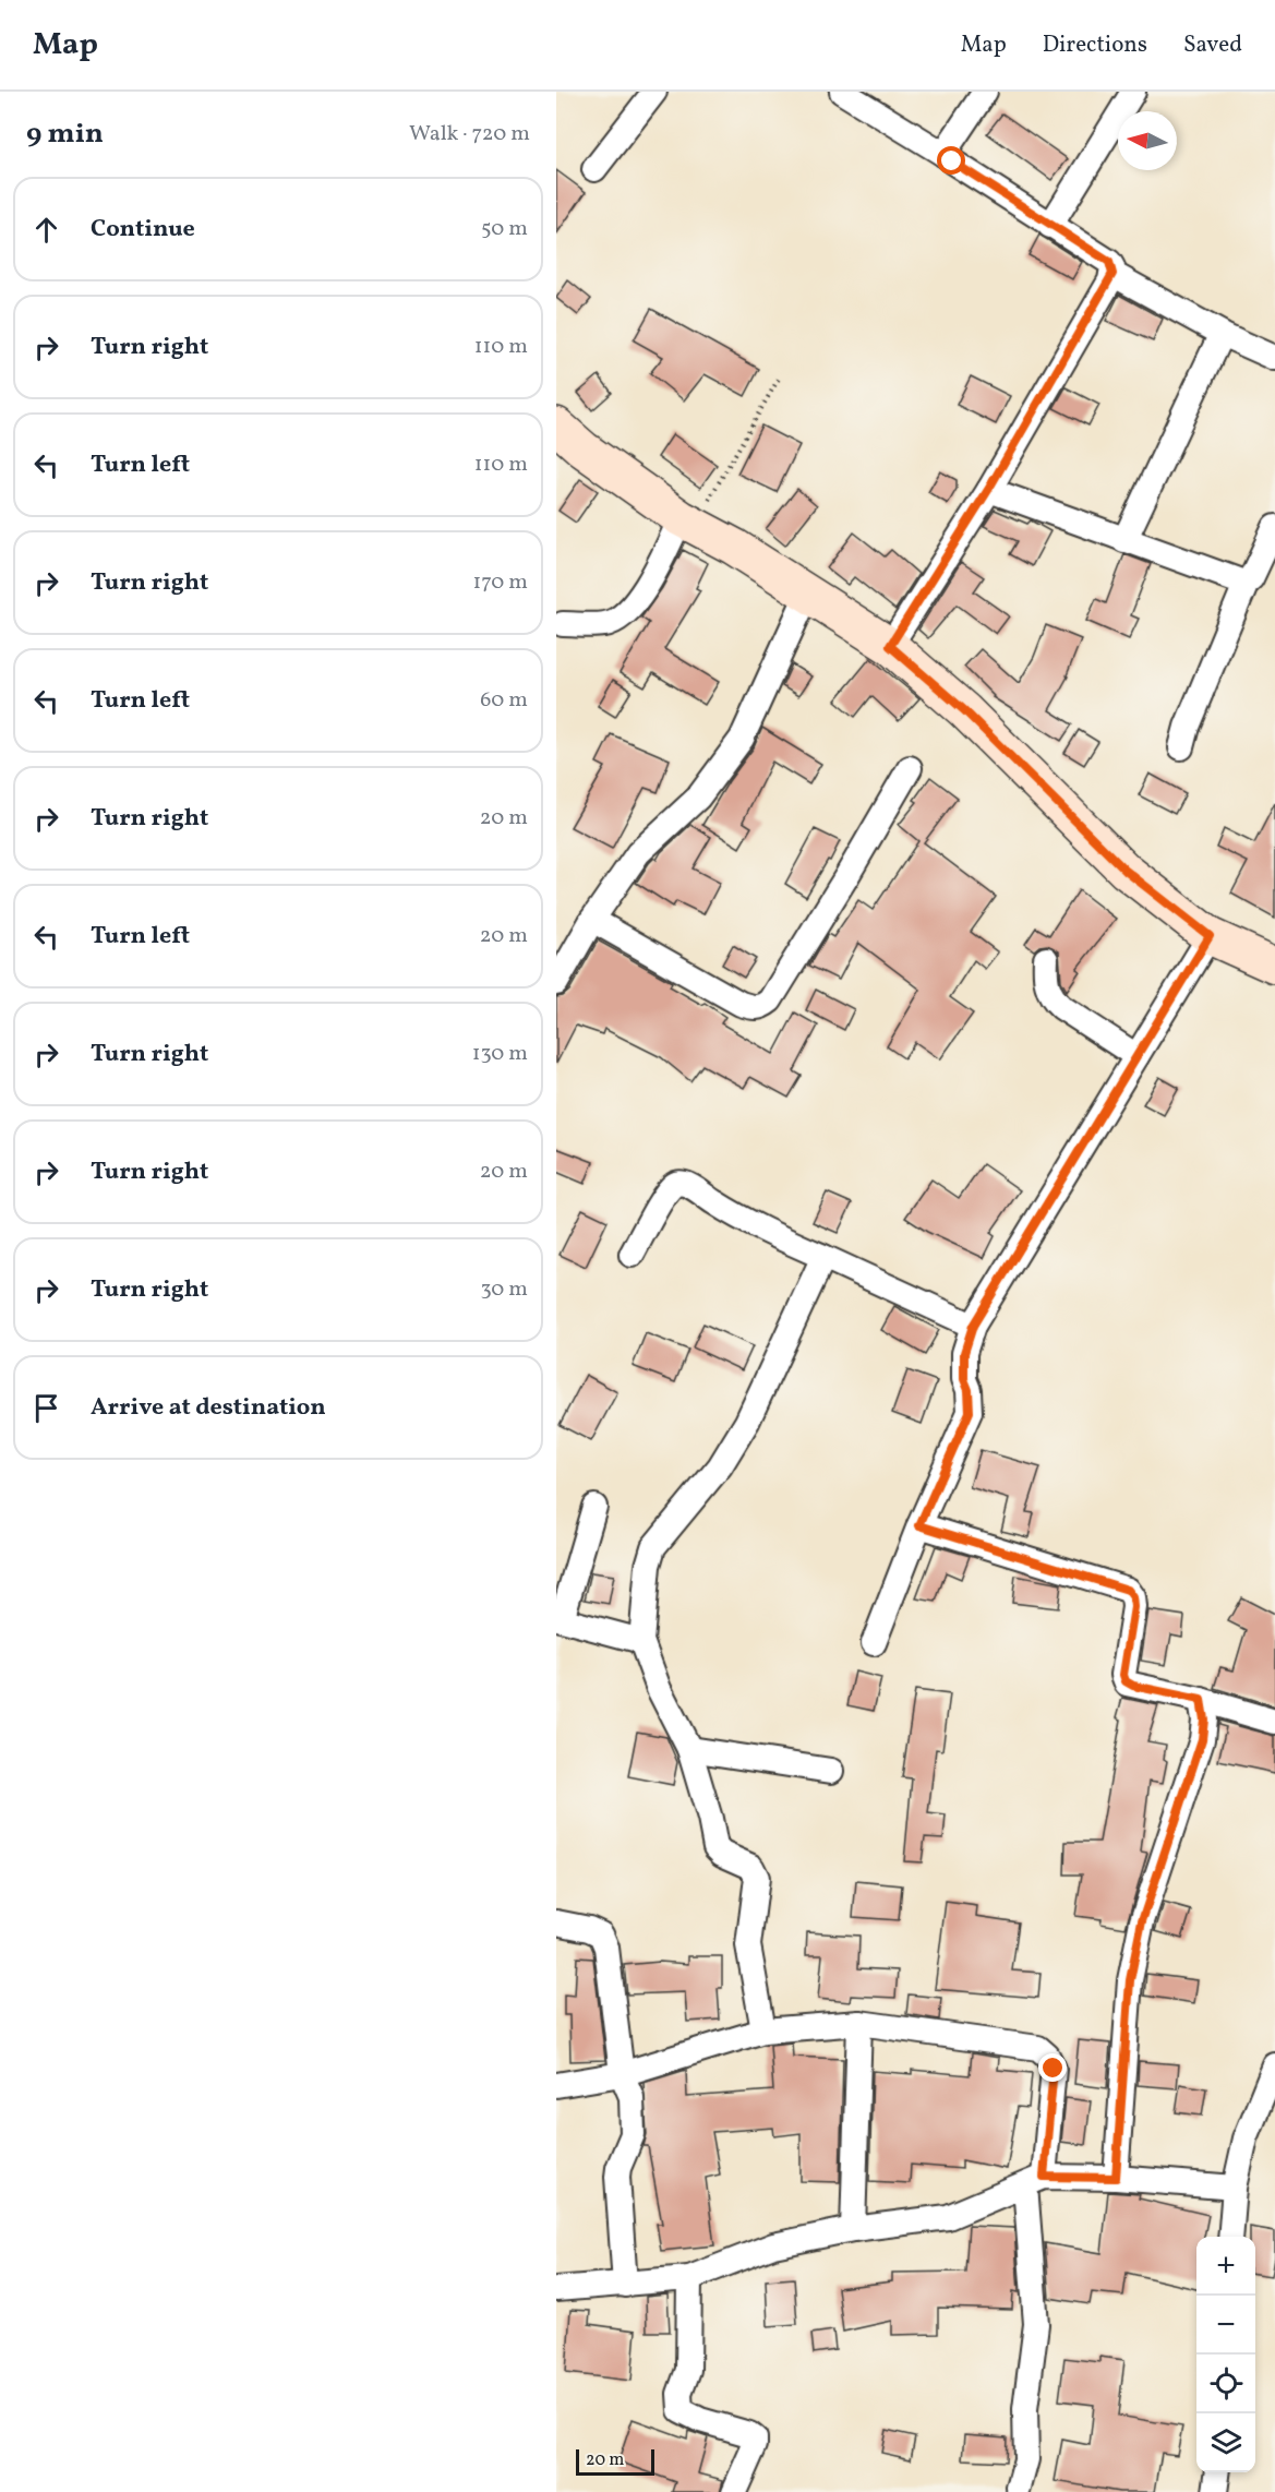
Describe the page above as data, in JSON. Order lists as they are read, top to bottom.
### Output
{
  "scale_bar": "20 m",
  "north": "left",
  "page": {
    "header": "Map",
    "nav": ["Map", "Directions", "Saved"],
    "heading": ["9 min", "Walk · 720 m"],
    "list": [
      ["Continue", "50 m"],
      ["Turn right", "110 m"],
      ["Turn left", "110 m"],
      ["Turn right", "170 m"],
      ["Turn left", "60 m"],
      ["Turn right", "20 m"],
      ["Turn left", "20 m"],
      ["Turn right", "130 m"],
      ["Turn right", "20 m"],
      ["Turn right", "30 m"],
      "Arrive at destination"
    ],
    "map_buttons": ["+", "−"],
    "scale": "20 m"
  }
}
